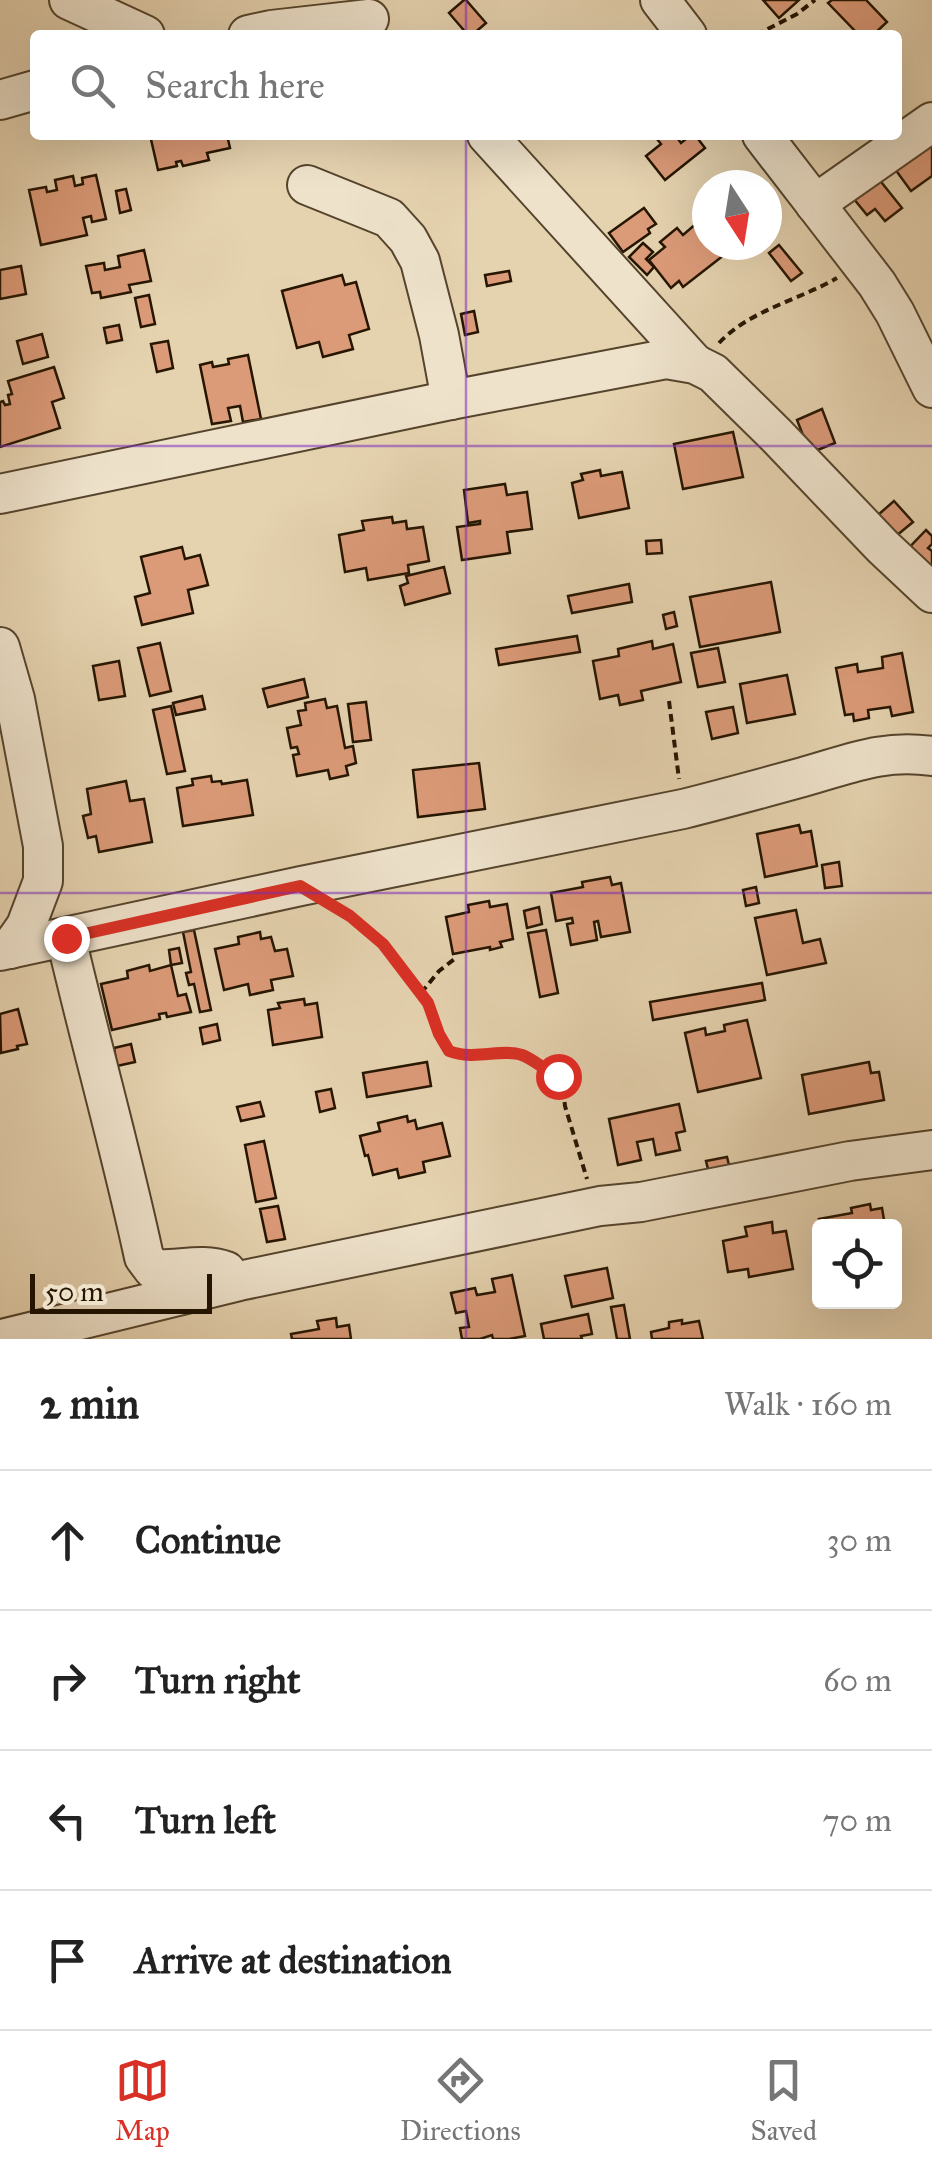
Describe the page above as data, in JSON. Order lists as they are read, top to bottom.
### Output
{
  "scale_bar": "50 m",
  "north": "bottom",
  "page": {
    "search": "Search here",
    "scale": "50 m",
    "heading": ["2 min", "Walk · 160 m"],
    "list": [
      ["Continue", "30 m"],
      ["Turn right", "60 m"],
      ["Turn left", "70 m"],
      "Arrive at destination"
    ],
    "nav": ["Map", "Directions", "Saved"]
  }
}
